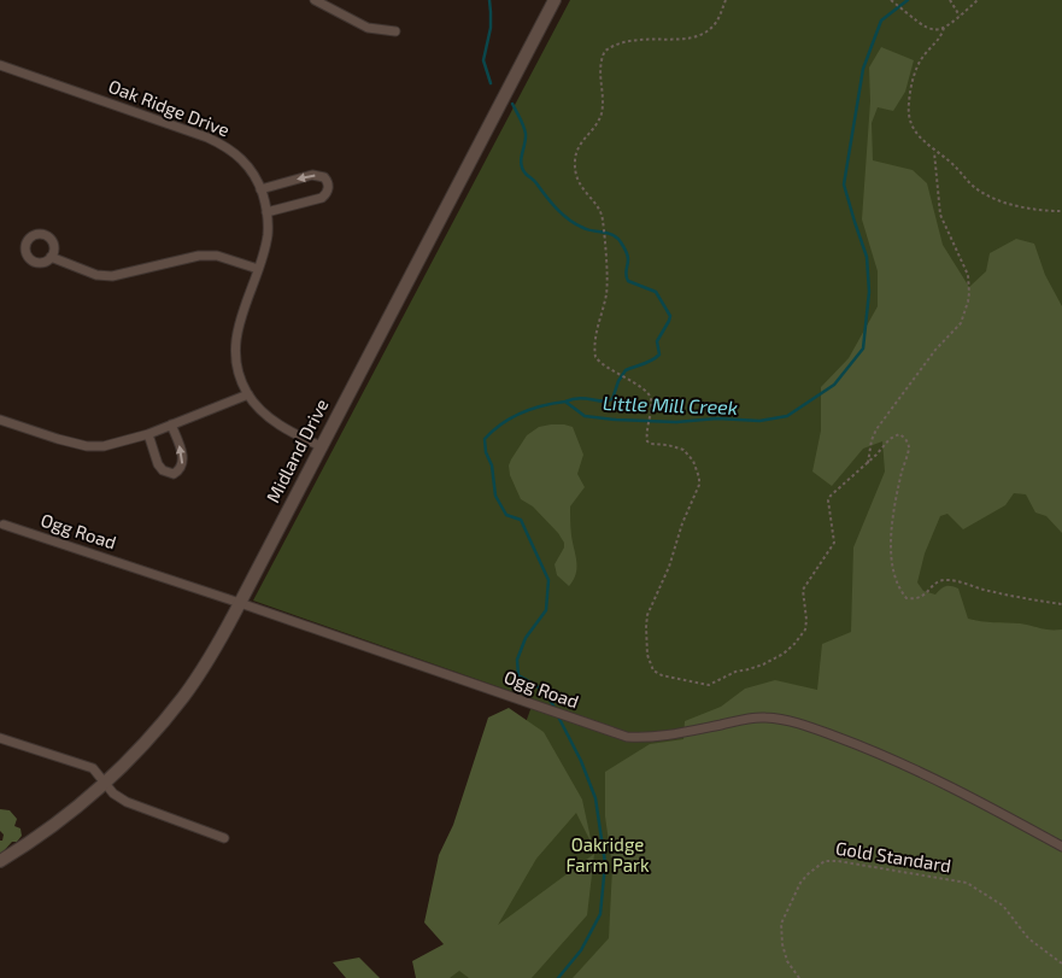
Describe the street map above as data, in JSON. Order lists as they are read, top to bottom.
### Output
{
  "streets": {
    "main road": ["Midland Drive"],
    "street": ["Oak Ridge Drive", "Ogg Road"],
    "path": ["Gold Standard"]
  },
  "crossings": [
    ["Oak Ridge Drive", "Midland Drive"],
    ["Midland Drive", "Ogg Road"]
  ],
  "water": ["Little Mill Creek"],
  "parks": ["Oakridge Farm Park"]
}
